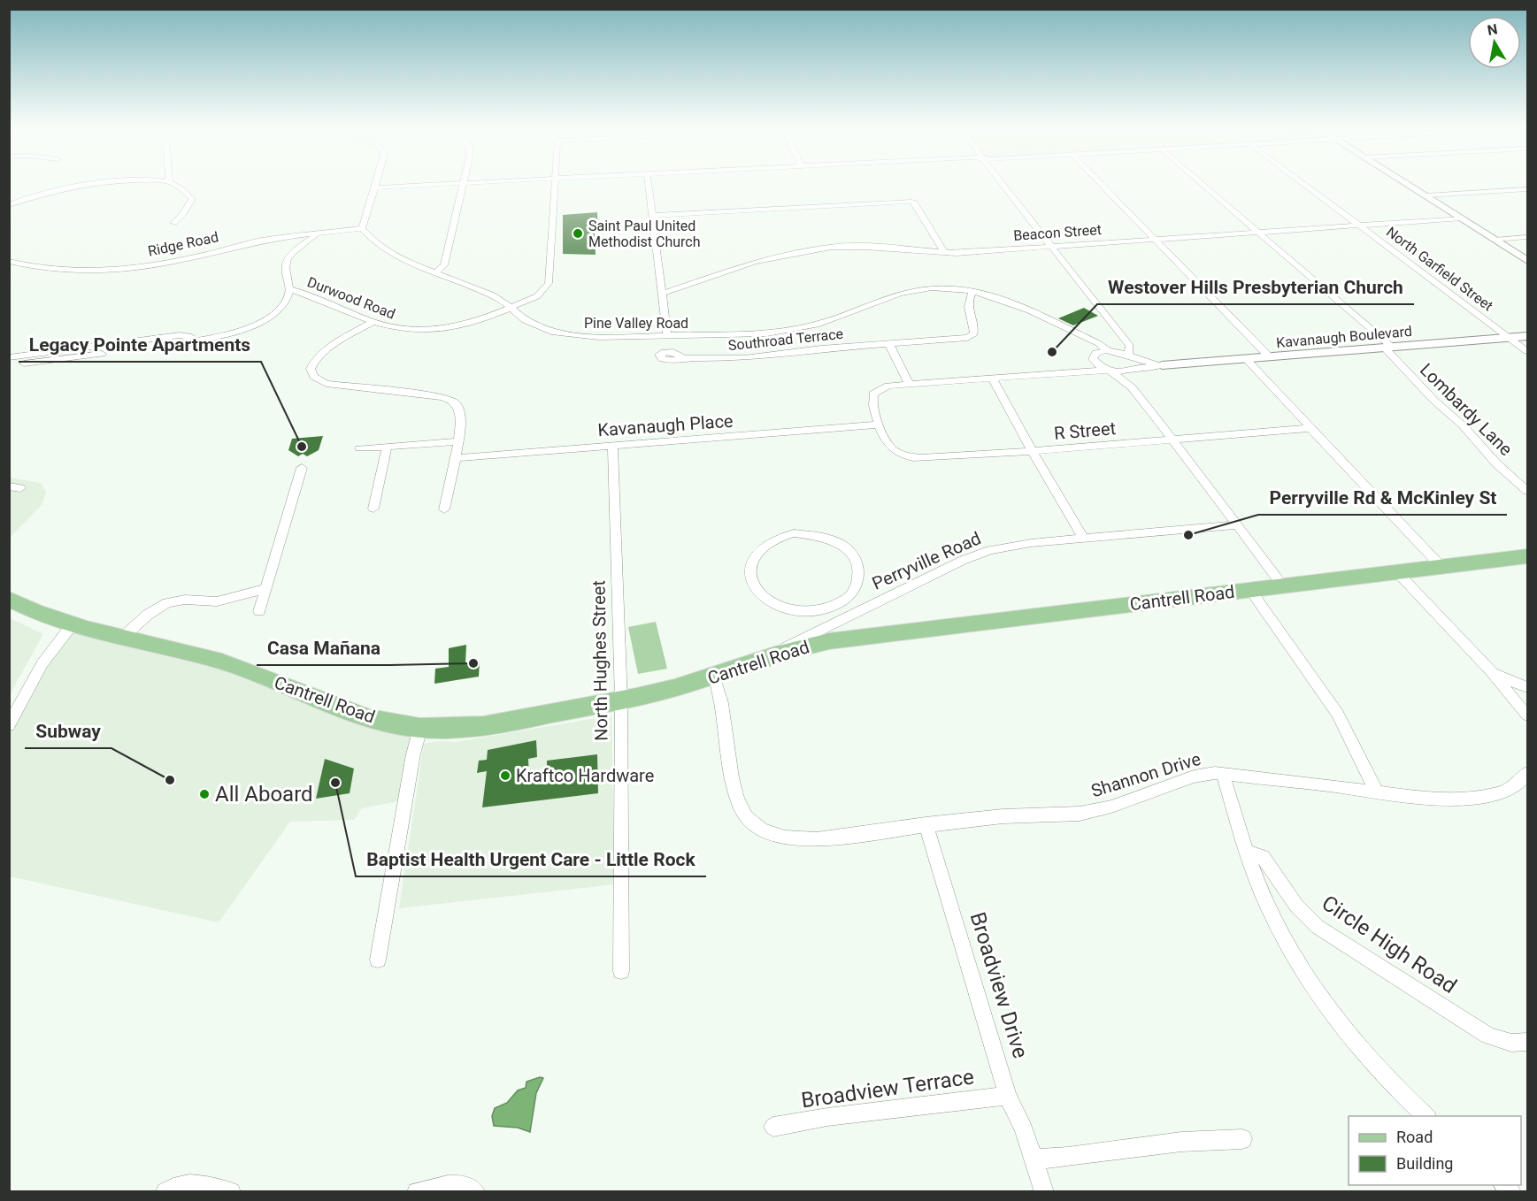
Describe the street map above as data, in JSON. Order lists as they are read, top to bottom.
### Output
{
  "streets": {
    "main road": ["Cantrell Road"],
    "street": [
      "Beacon Street",
      "Ridge Road",
      "North Garfield Street",
      "Durwood Road",
      "Pine Valley Road",
      "Kavanaugh Boulevard",
      "Southroad Terrace",
      "Lombardy Lane",
      "Kavanaugh Place",
      "R Street",
      "Perryville Road",
      "North Hughes Street",
      "Shannon Drive",
      "Circle High Road",
      "Broadview Drive",
      "Broadview Terrace"
    ]
  },
  "crossings": [
    ["Beacon Street", "North Garfield Street"],
    ["Beacon Street", "Lombardy Lane"],
    ["Ridge Road", "Pine Valley Road"],
    ["North Garfield Street", "Kavanaugh Boulevard"],
    ["Durwood Road", "Pine Valley Road"],
    ["Pine Valley Road", "Kavanaugh Boulevard"],
    ["Pine Valley Road", "Southroad Terrace"],
    ["Kavanaugh Boulevard", "Lombardy Lane"],
    ["Kavanaugh Place", "R Street"],
    ["Kavanaugh Place", "North Hughes Street"],
    ["Perryville Road", "Cantrell Road"],
    ["Cantrell Road", "North Hughes Street"],
    ["Cantrell Road", "Shannon Drive"],
    ["Shannon Drive", "Broadview Drive"],
    ["Broadview Drive", "Broadview Terrace"]
  ],
  "places": [
    "Saint Paul United Methodist Church",
    "Westover Hills Presbyterian Church",
    "Legacy Pointe Apartments",
    "Perryville Rd & McKinley St",
    "Casa Mañana",
    "Kraftco Hardware",
    "Subway",
    "Baptist Health Urgent Care - Little Rock",
    "All Aboard"
  ],
  "legend": ["Road", "Building"],
  "north": "top"
}
